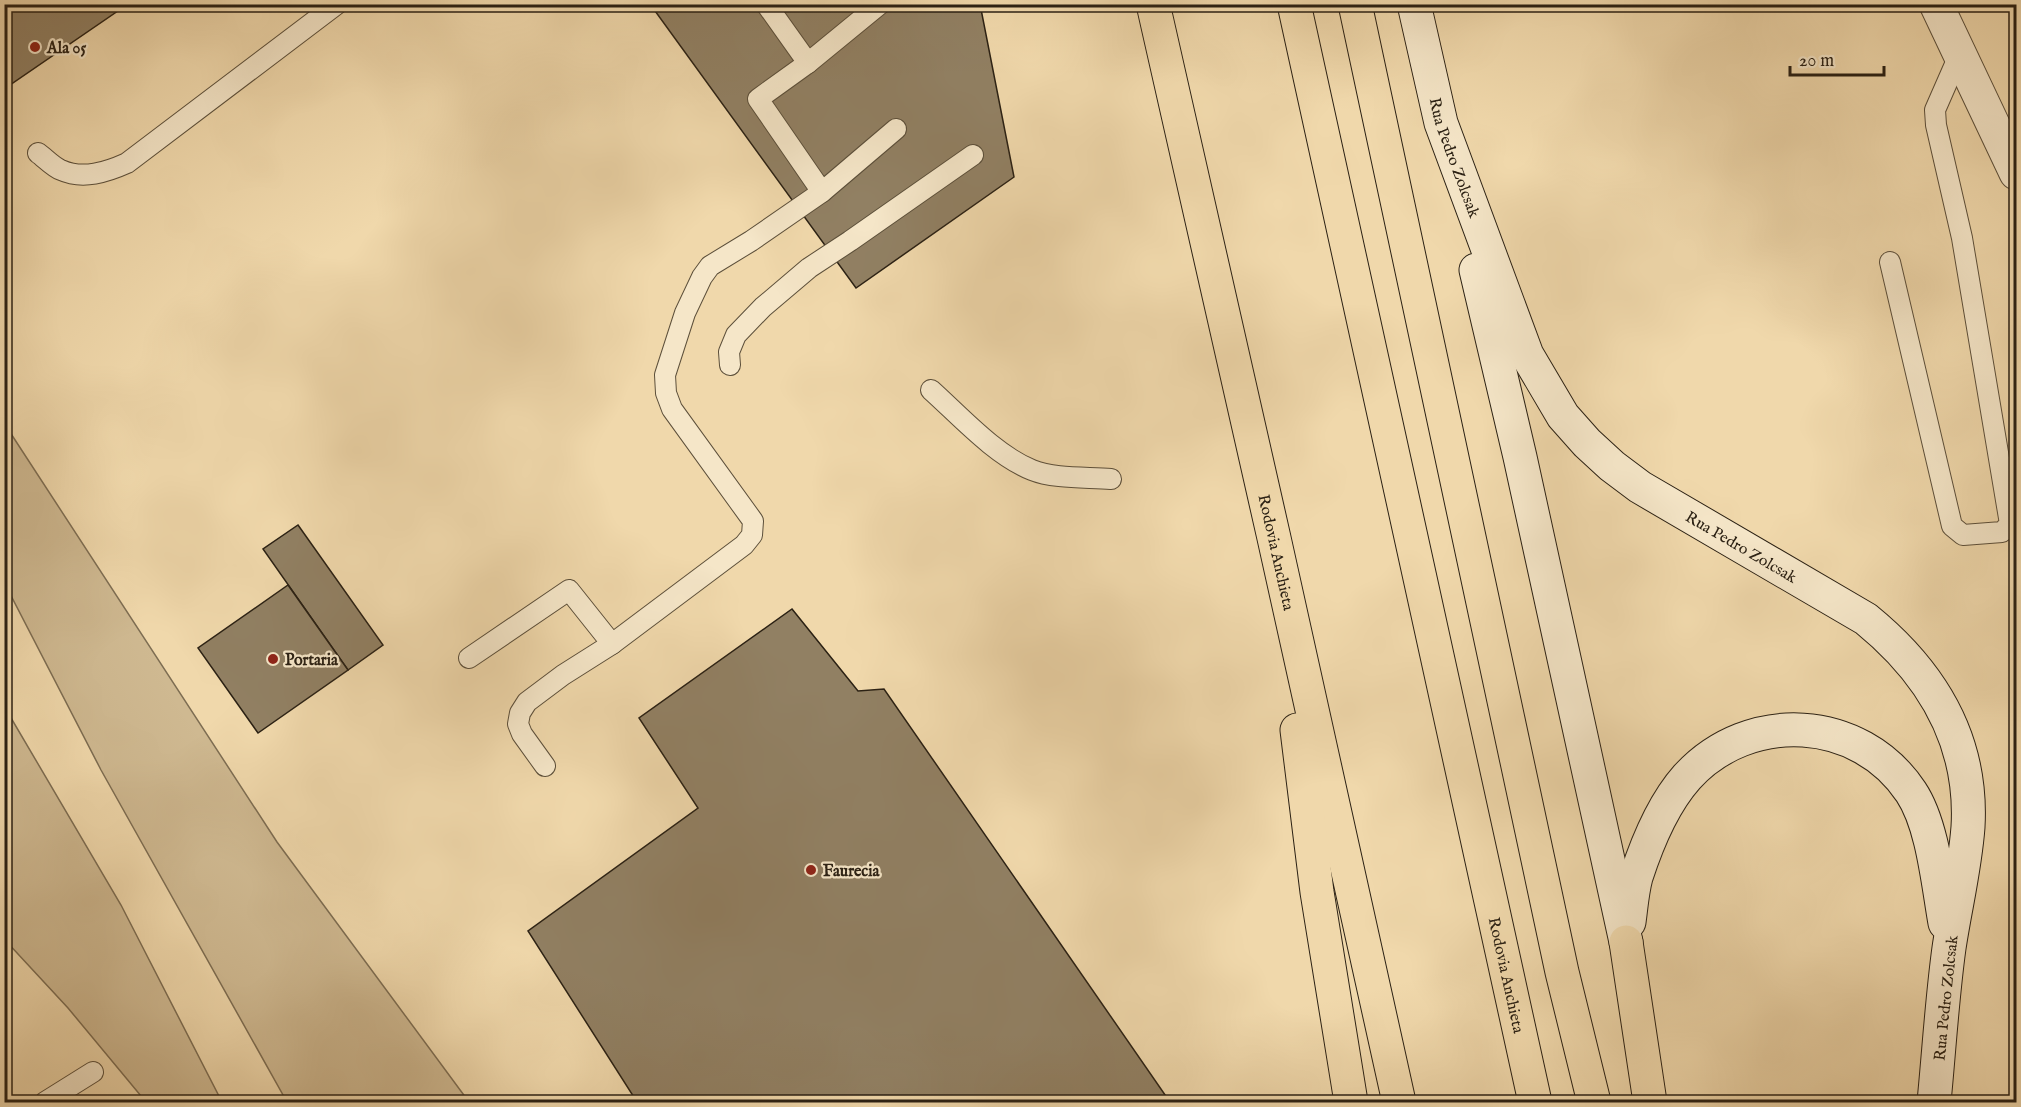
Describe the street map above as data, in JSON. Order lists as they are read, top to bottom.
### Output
{
  "streets": {
    "highway": ["Rodovia Anchieta"],
    "main road": ["Rua Pedro Zolcsak"]
  },
  "places": ["Ala 05", "Portaria", "Faurecia"],
  "scale_bar": "20 m"
}
